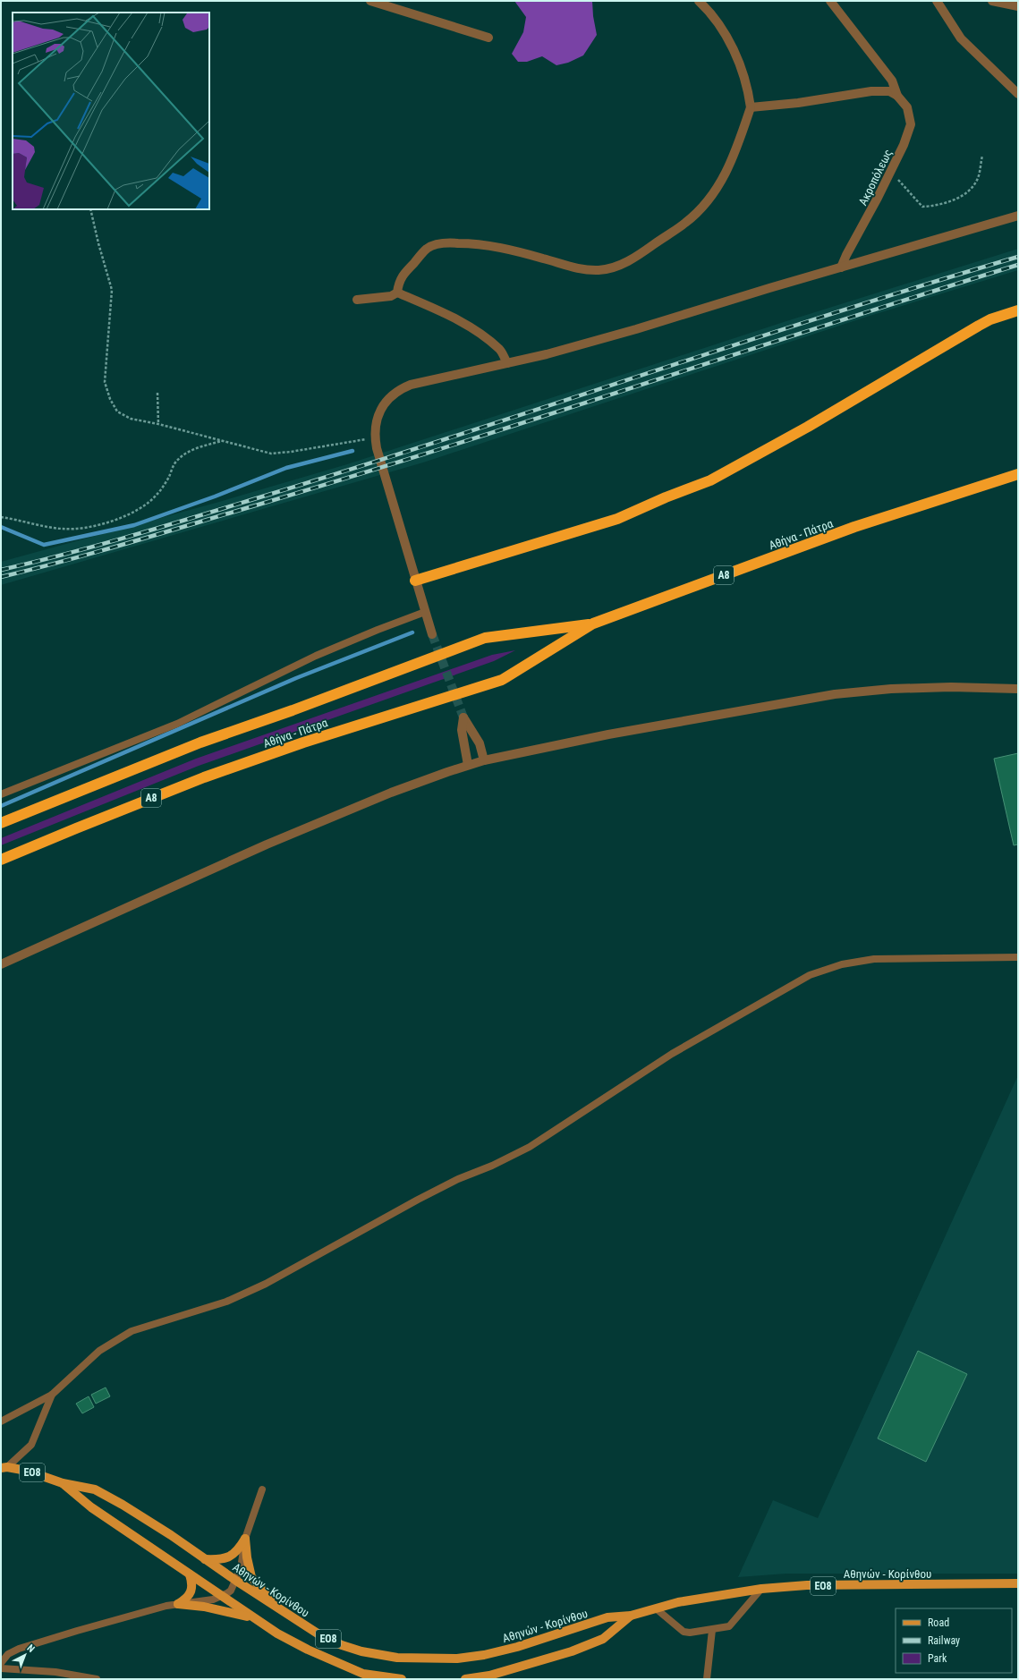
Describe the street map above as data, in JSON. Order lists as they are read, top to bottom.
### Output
{
  "streets": {
    "highway": ["Αθήνα - Πάτρα", "Α8"],
    "main road": ["ΕΟ8", "Αθηνών - Κορίνθου"],
    "street": ["Ακροπόλεως"]
  },
  "legend": ["Road", "Railway", "Park"],
  "north": "top right"
}
